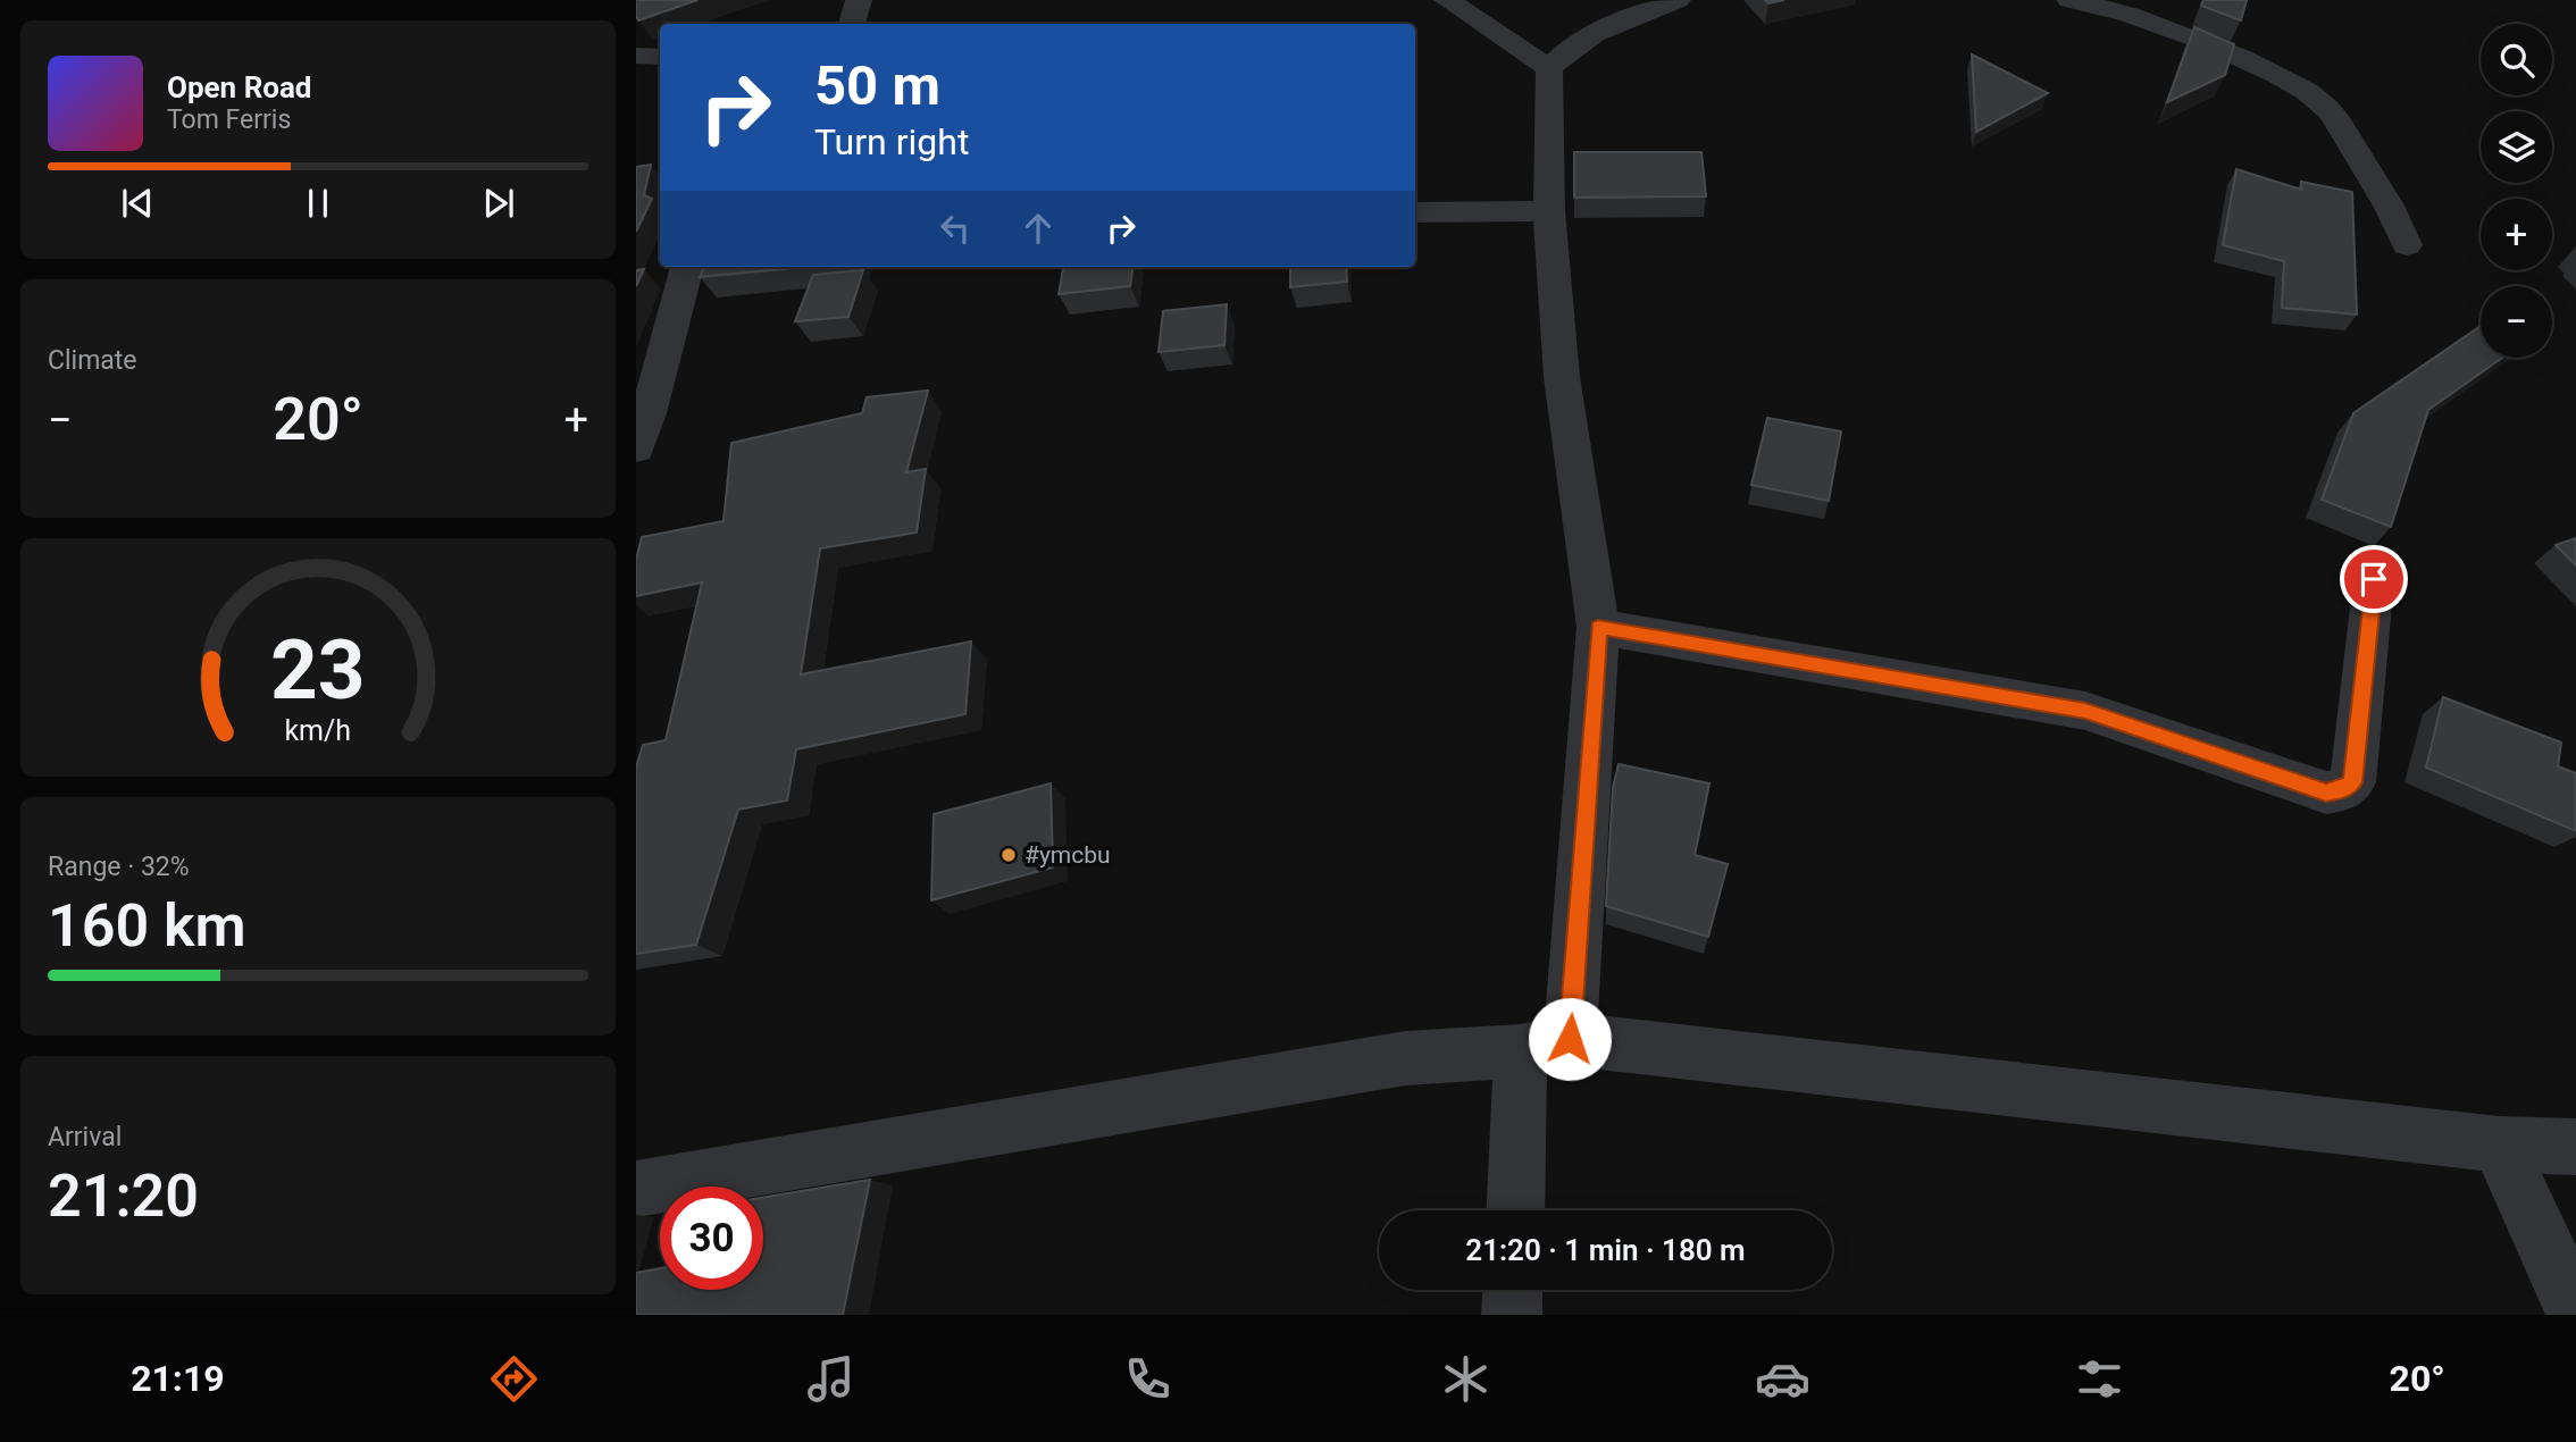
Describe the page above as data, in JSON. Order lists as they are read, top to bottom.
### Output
{
  "places": ["#ymcbu"],
  "page": {
    "map_buttons": ["+", "−"],
    "turn": ["50 m", "Turn right"],
    "song": ["Open Road", "Tom Ferris"],
    "tile": [
      "Climate",
      ["Range · 32%", "160 km"],
      ["Arrival", "21:20"]
    ],
    "heat": ["−", "20°", "+"],
    "limit": "30",
    "trip": "21:20 · 1 min · 180 m",
    "tabs": ["21:19", "20°"],
    "gauge": ["23", "km/h"]
  }
}
